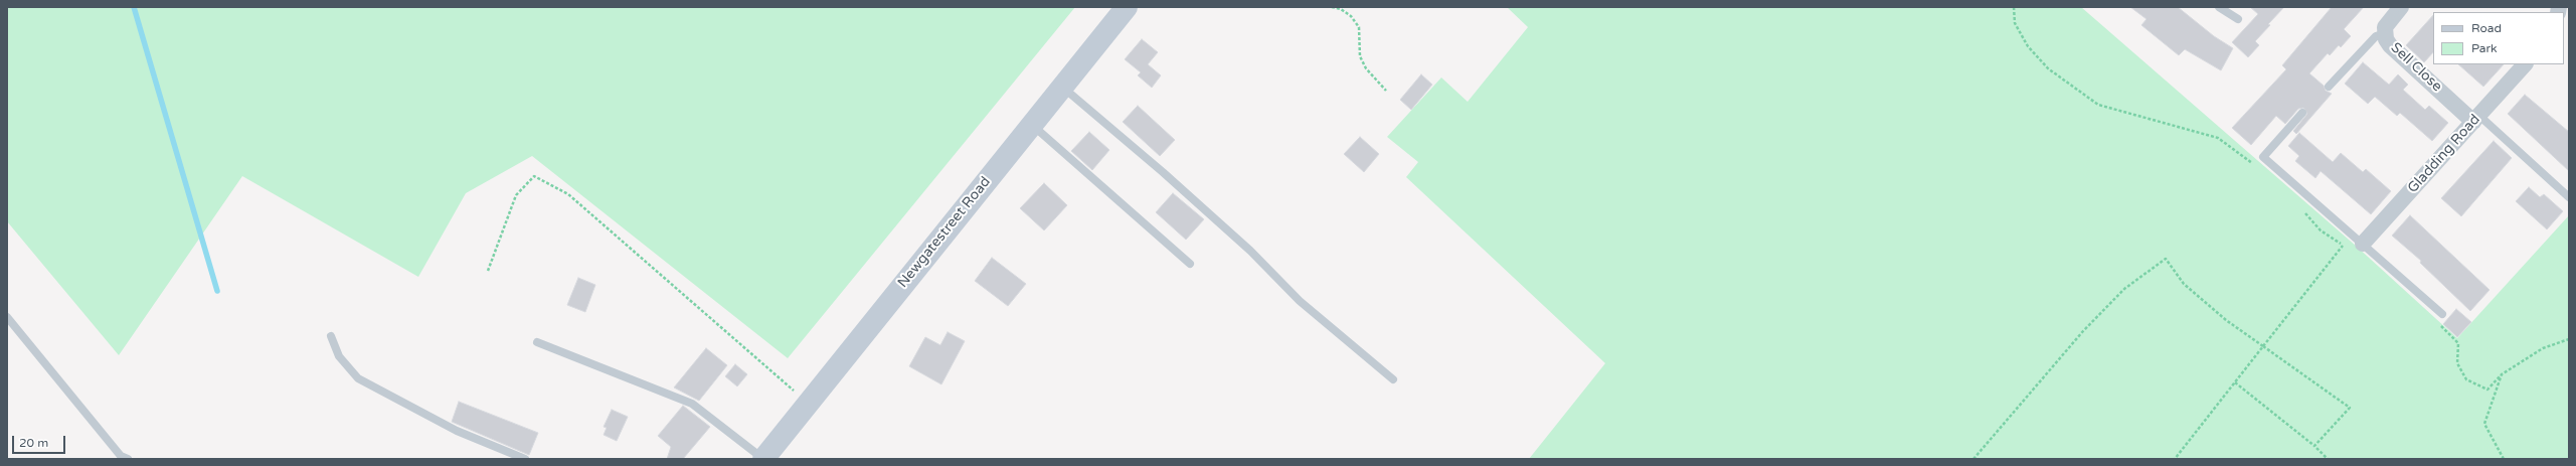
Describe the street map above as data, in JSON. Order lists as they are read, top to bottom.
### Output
{
  "streets": {
    "street": ["Sell Close", "Gladding Road", "Newgatestreet Road"]
  },
  "crossings": [
    ["Sell Close", "Gladding Road"]
  ],
  "legend": ["Road", "Park"],
  "scale_bar": "20 m"
}
